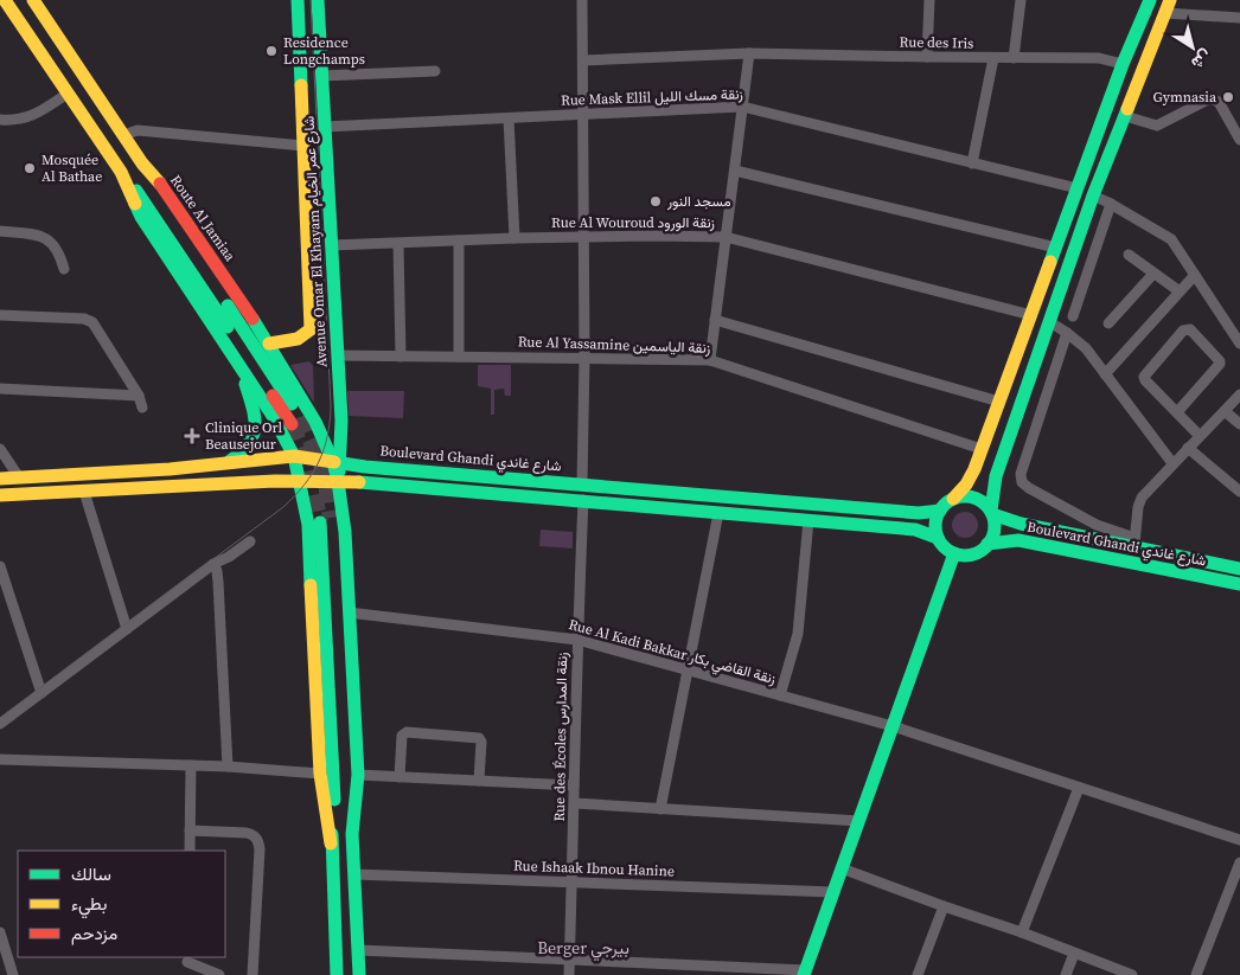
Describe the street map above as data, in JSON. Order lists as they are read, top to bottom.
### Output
{
  "streets": {
    "main road": ["Route Al Jamiaa", "Avenue Omar El Khayam شارع عمر الخيام", "Boulevard Ghandi شارع غاندي"],
    "street": [
      "Rue des Iris",
      "Rue Mask Ellil زنقة مسك الليل",
      "Rue Al Wouroud زنقة الورود",
      "Rue Al Yassamine زنقة الياسمين",
      "Rue Al Kadi Bakkar زنقة القاضي بكار",
      "Rue des Écoles زنقة المدارس",
      "Rue Ishaak Ibnou Hanine"
    ]
  },
  "crossings": [
    ["Rue Mask Ellil زنقة مسك الليل", "Avenue Omar El Khayam شارع عمر الخيام"],
    ["Route Al Jamiaa", "Avenue Omar El Khayam شارع عمر الخيام"],
    ["Route Al Jamiaa", "Boulevard Ghandi شارع غاندي"],
    ["Rue Al Wouroud زنقة الورود", "Avenue Omar El Khayam شارع عمر الخيام"],
    ["Avenue Omar El Khayam شارع عمر الخيام", "Rue Al Yassamine زنقة الياسمين"],
    ["Avenue Omar El Khayam شارع عمر الخيام", "Boulevard Ghandi شارع غاندي"],
    ["Rue Al Kadi Bakkar زنقة القاضي بكار", "Rue des Écoles زنقة المدارس"],
    ["Rue des Écoles زنقة المدارس", "Rue Ishaak Ibnou Hanine"]
  ],
  "districts": ["Berger بيرجي"],
  "places": {
    "other": [
      "Residence Longchamps",
      "Gymnasia",
      "Mosquée Al Bathae",
      "مسجد النور"
    ],
    "health": ["Clinique Orl Beausejour"]
  },
  "legend": ["سالك", "بطيء", "مزدحم"],
  "north": "bottom right"
}
